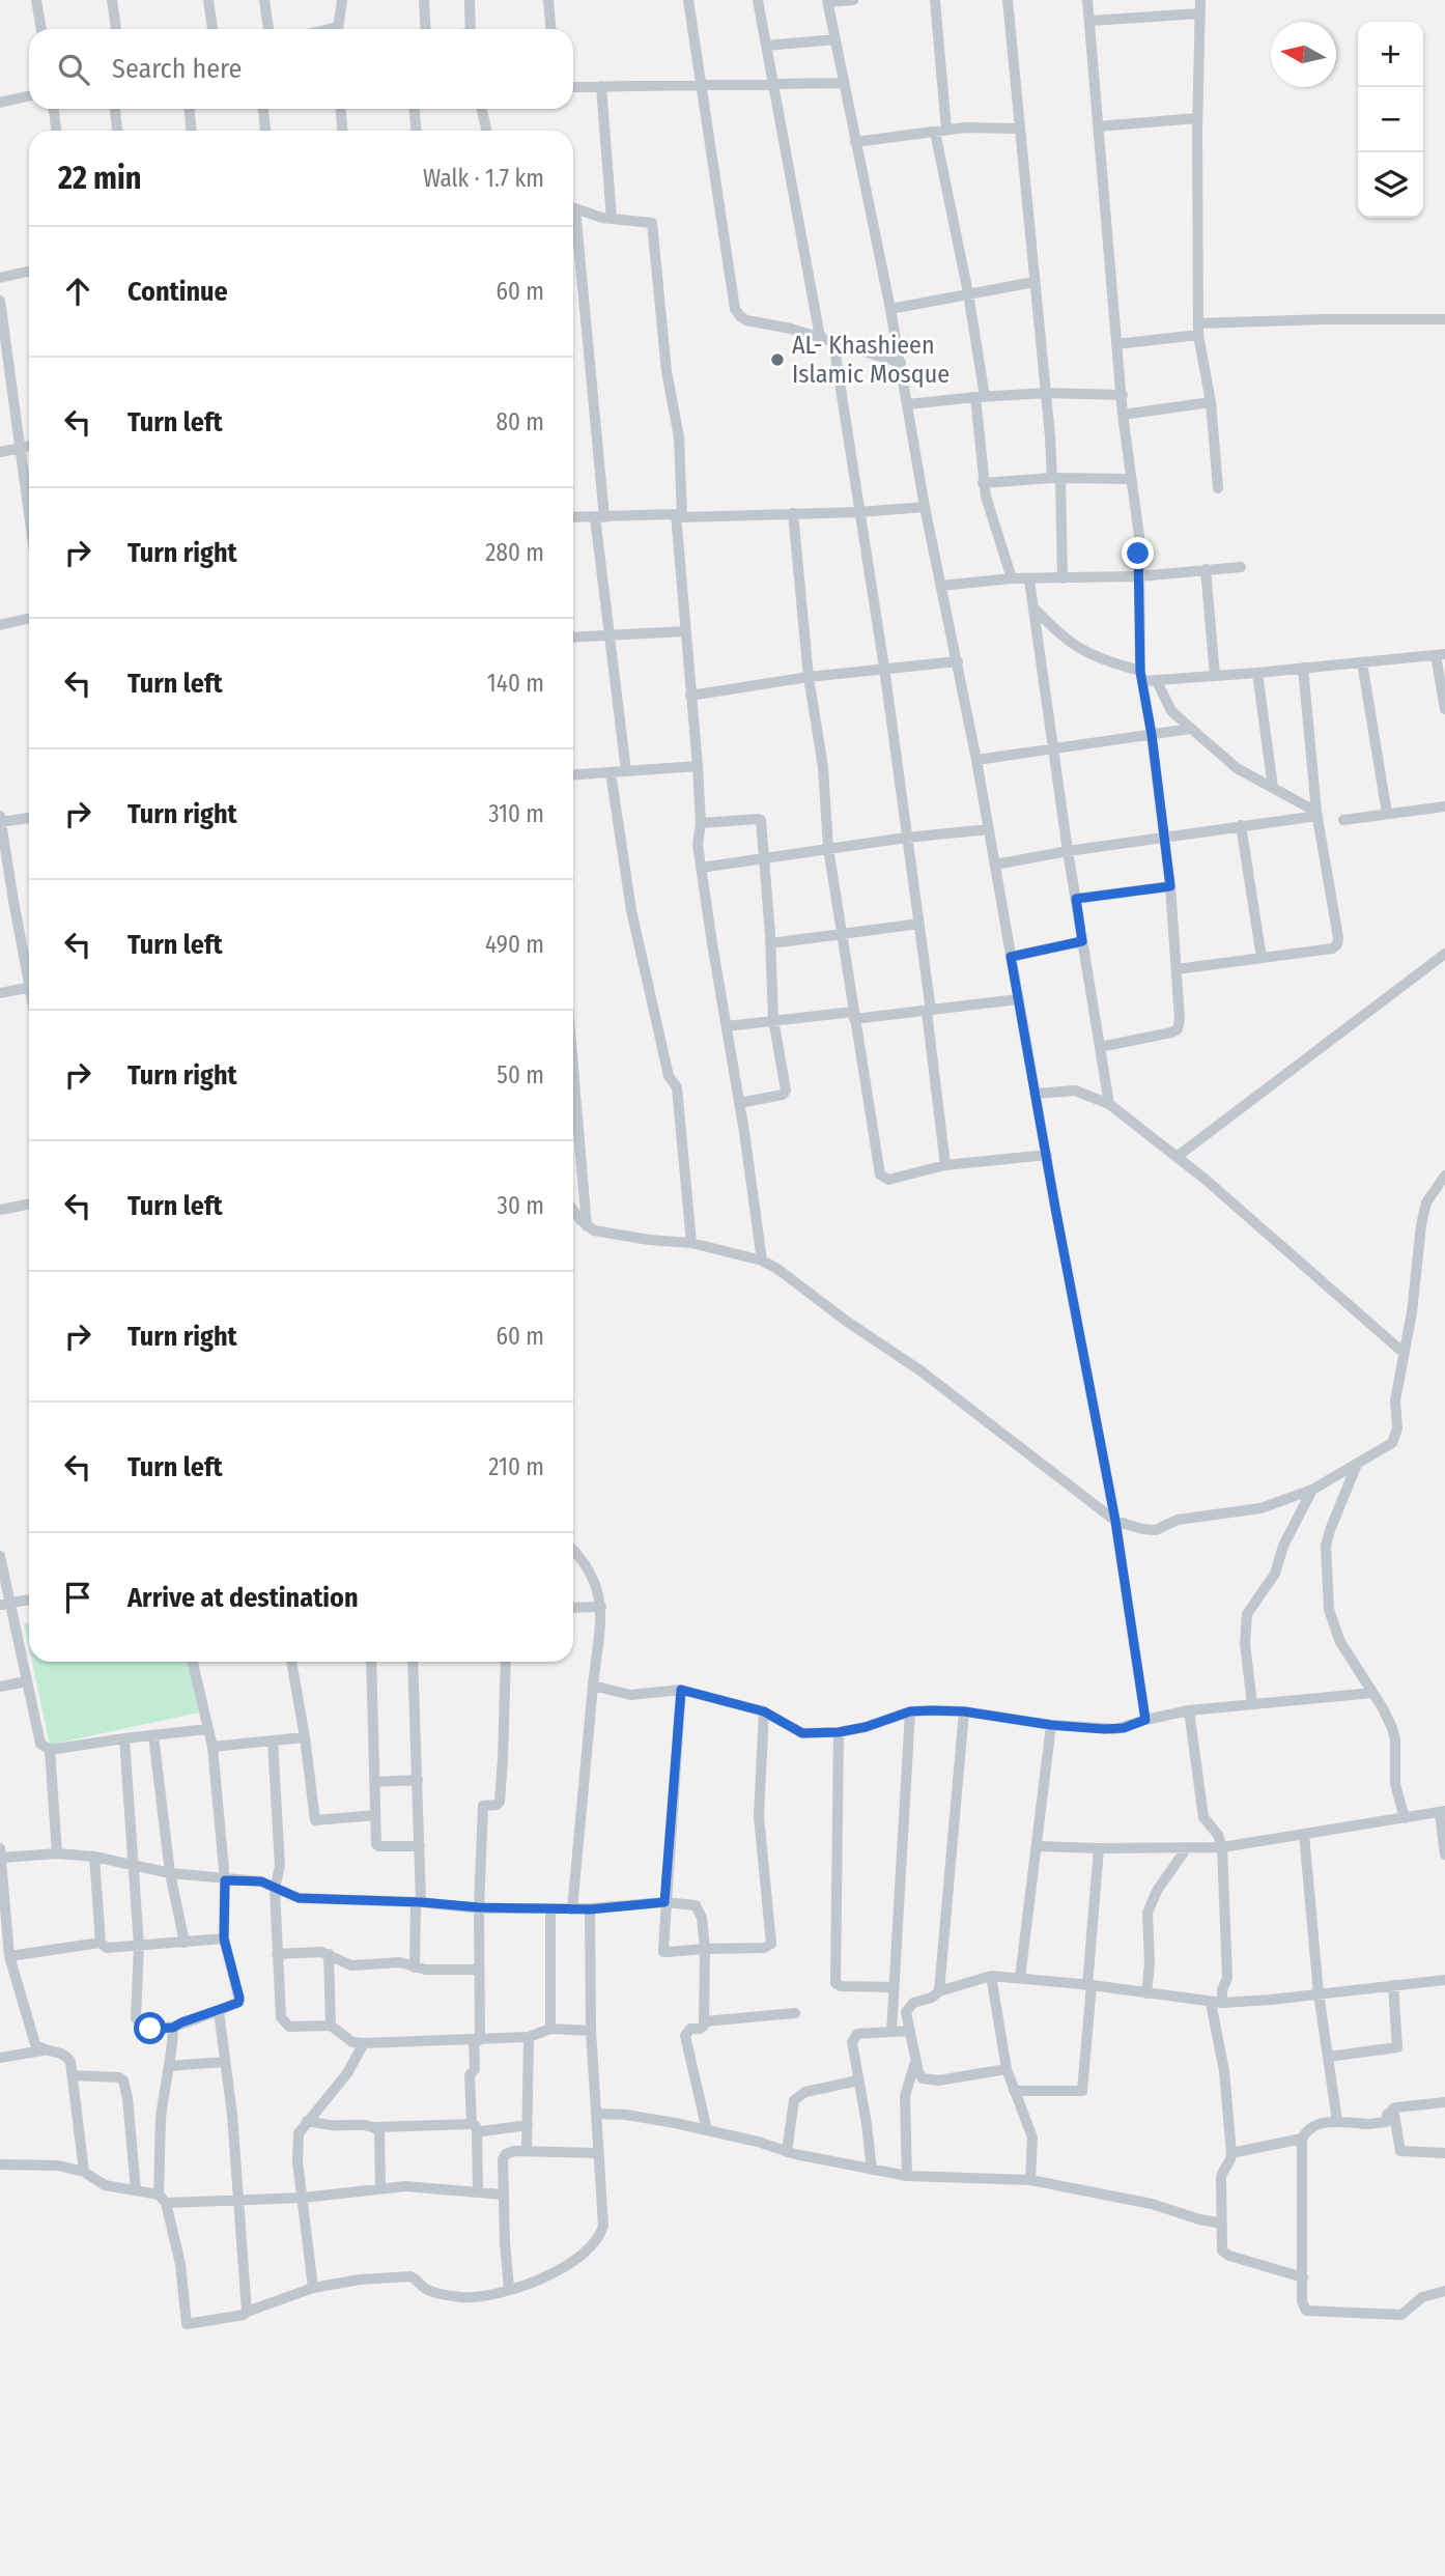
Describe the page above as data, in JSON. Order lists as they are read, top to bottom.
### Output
{
  "places": ["AL- Khashieen Islamic Mosque"],
  "north": "left",
  "page": {
    "map_buttons": ["+", "−"],
    "search": "Search here",
    "heading": ["22 min", "Walk · 1.7 km"],
    "list": [
      ["Continue", "60 m"],
      ["Turn left", "80 m"],
      ["Turn right", "280 m"],
      ["Turn left", "140 m"],
      ["Turn right", "310 m"],
      ["Turn left", "490 m"],
      ["Turn right", "50 m"],
      ["Turn left", "30 m"],
      ["Turn right", "60 m"],
      ["Turn left", "210 m"],
      "Arrive at destination"
    ]
  }
}
